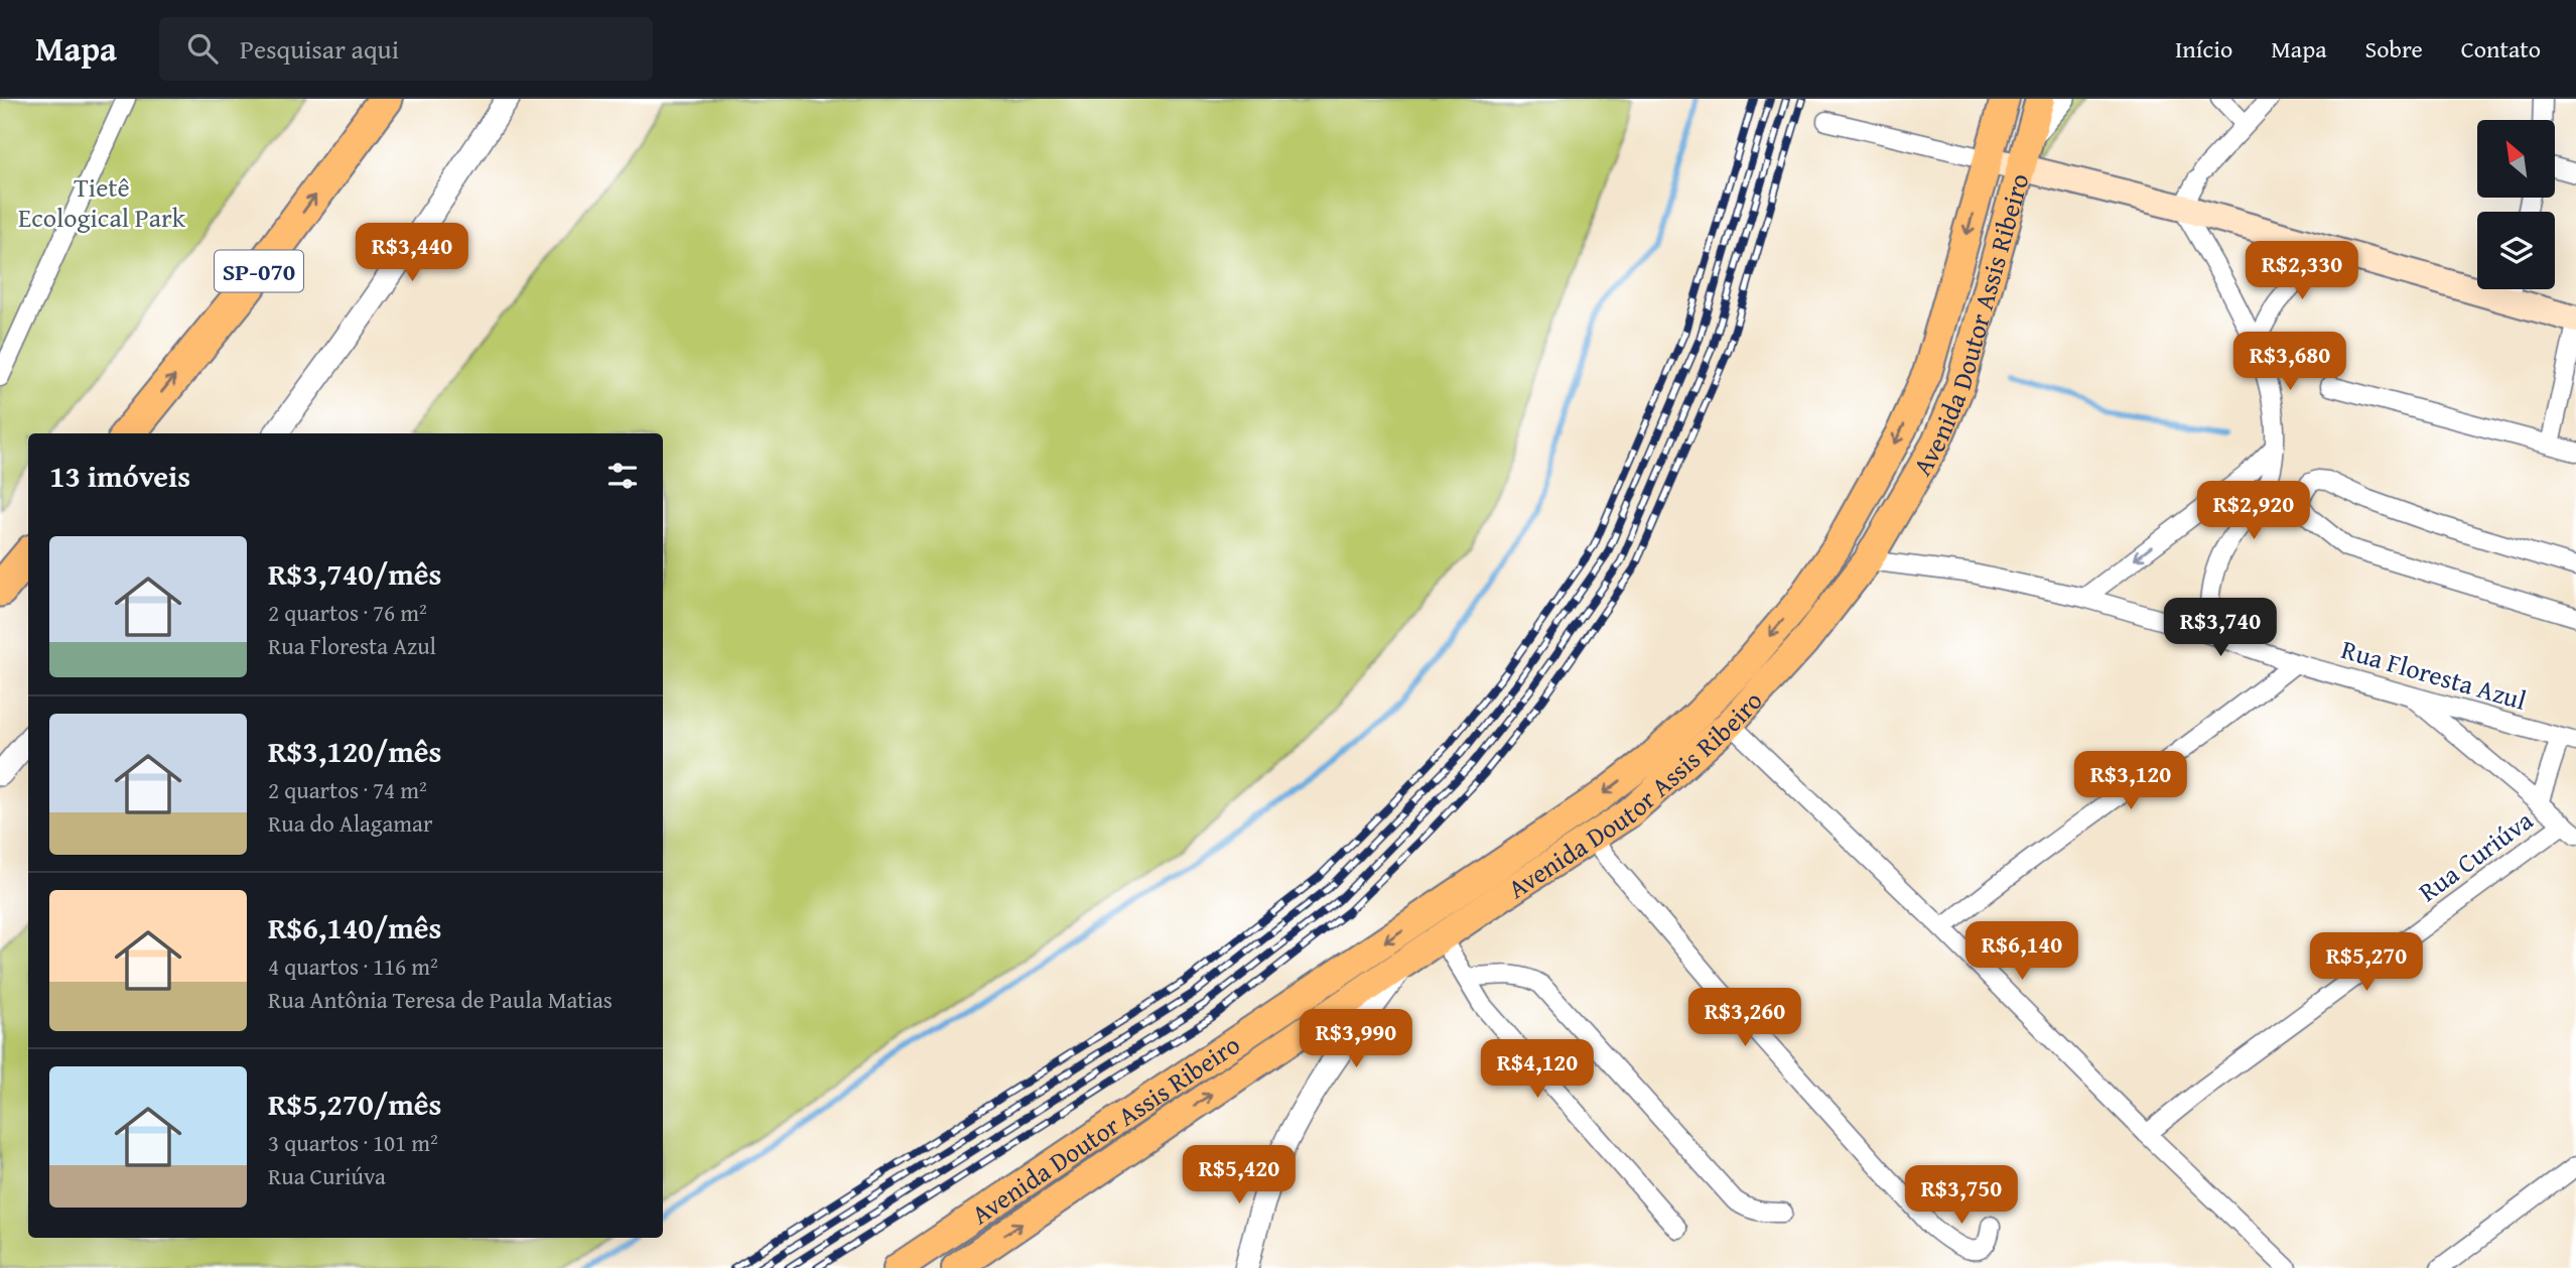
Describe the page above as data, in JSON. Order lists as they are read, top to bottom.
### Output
{
  "streets": {
    "highway": ["SP-070"],
    "main road": ["Avenida Doutor Assis Ribeiro"],
    "street": ["Rua Floresta Azul", "Rua Curiúva"]
  },
  "crossings": [
    ["Avenida Doutor Assis Ribeiro", "Rua Floresta Azul"]
  ],
  "parks": ["Tietê Ecological Park"],
  "north": "top left",
  "page": {
    "header": "Mapa",
    "search": "Pesquisar aqui",
    "nav": [
      "Início",
      "Mapa",
      "Sobre",
      "Contato"
    ],
    "price": [
      "R$3,440",
      "R$2,330",
      "R$3,680",
      "R$2,920",
      "R$3,740",
      "R$3,120",
      "R$6,140",
      "R$5,270",
      "R$3,260",
      "R$3,990",
      "R$4,120",
      "R$5,420",
      "R$3,750"
    ],
    "heading": "13 imóveis",
    "list": [
      {
        "name": "R$3,740/mês",
        "note": "2 quartos · 76 m² · Rua Floresta Azul"
      },
      {
        "name": "R$3,120/mês",
        "note": "2 quartos · 74 m² · Rua do Alagamar"
      },
      {
        "name": "R$6,140/mês",
        "note": "4 quartos · 116 m² · Rua Antônia Teresa de Paula Matias"
      },
      {
        "name": "R$5,270/mês",
        "note": "3 quartos · 101 m² · Rua Curiúva"
      }
    ]
  }
}
